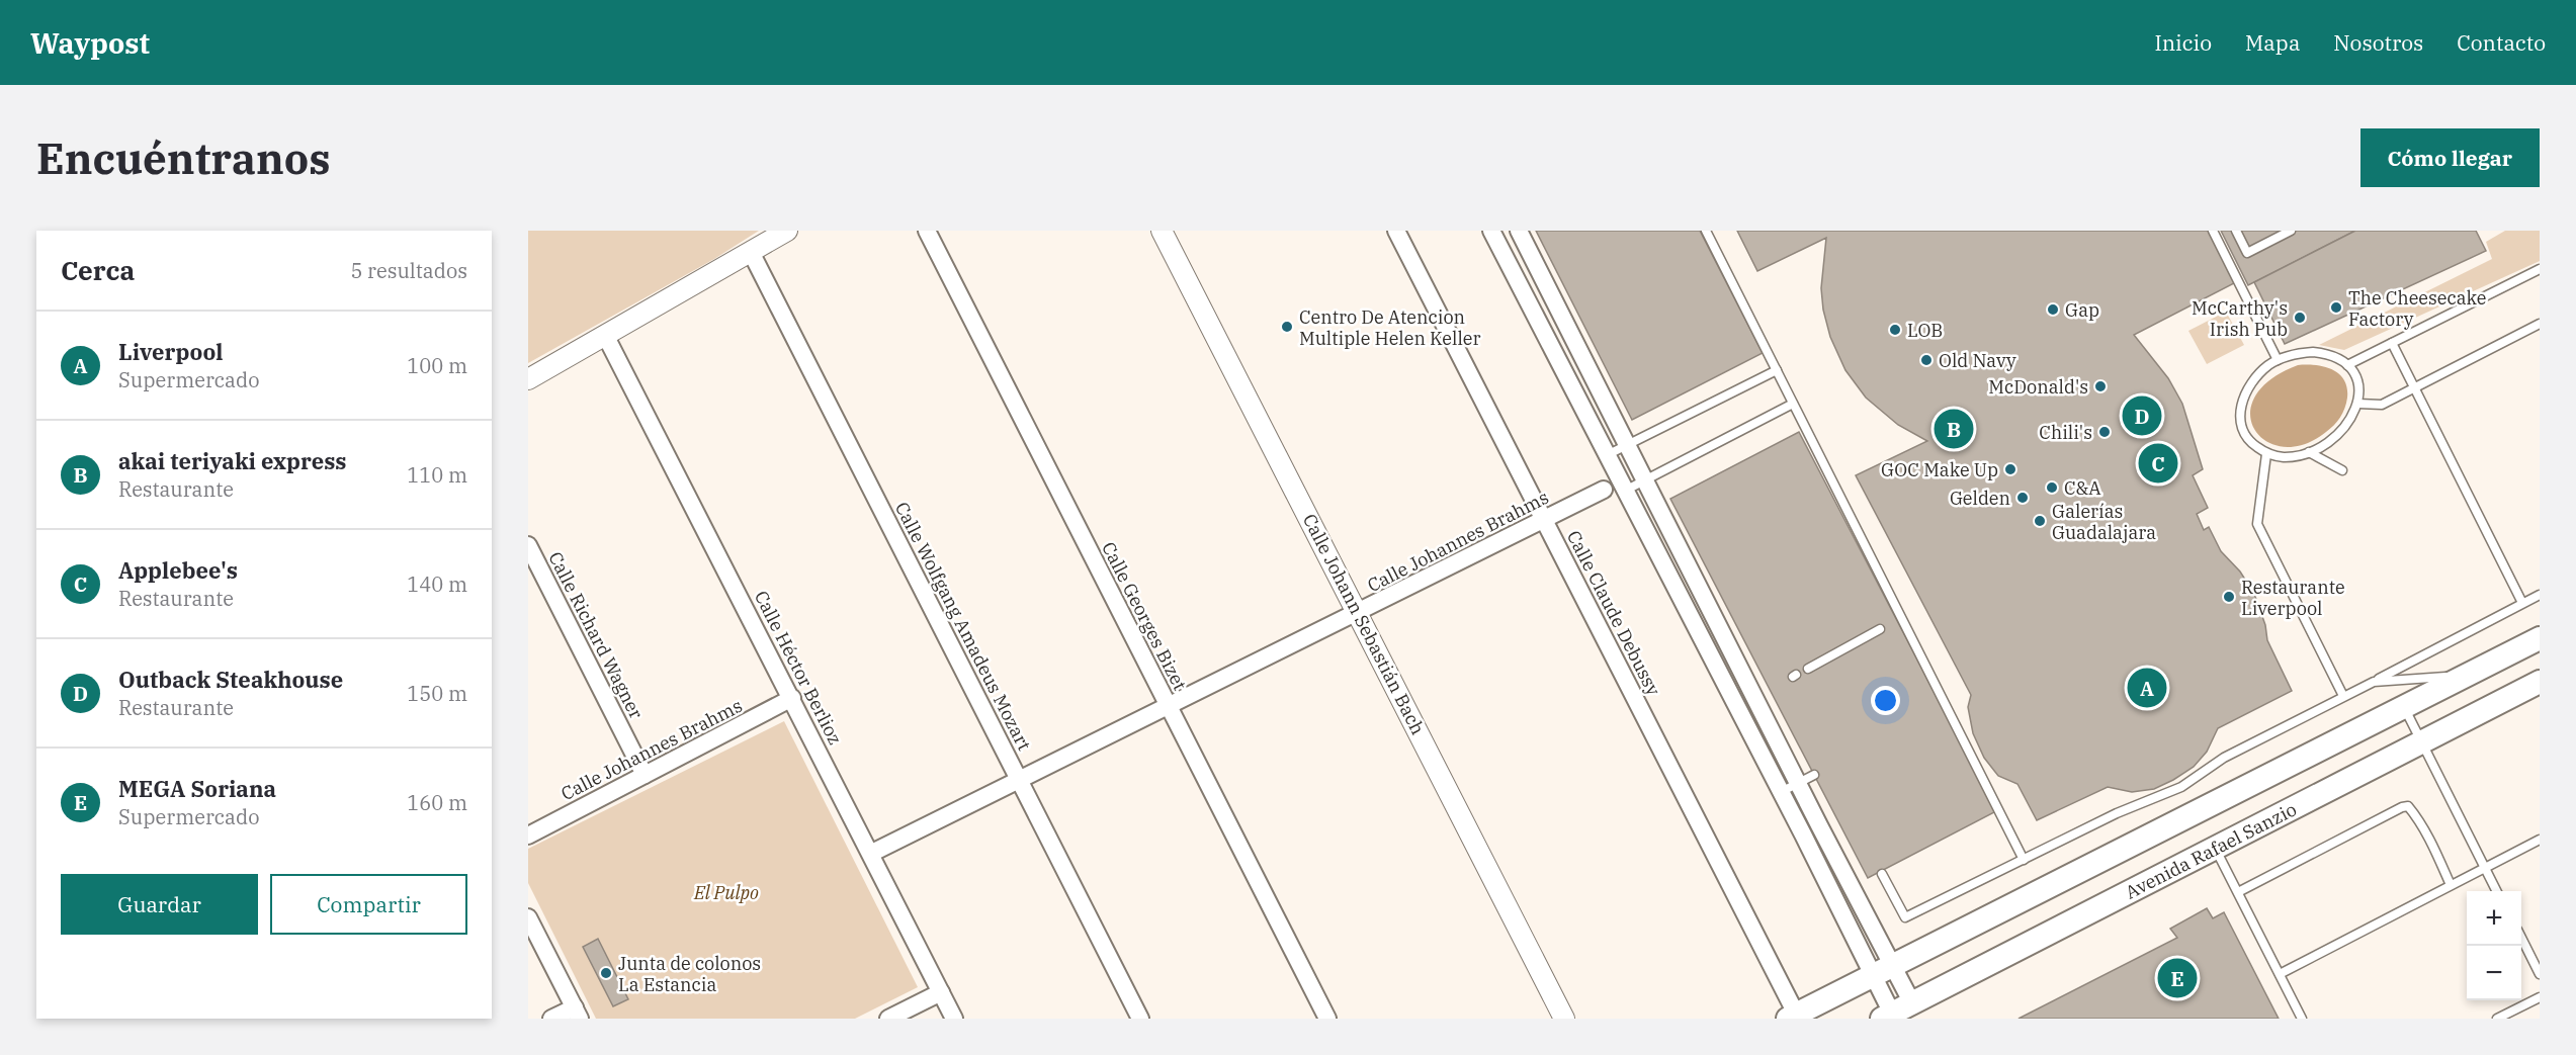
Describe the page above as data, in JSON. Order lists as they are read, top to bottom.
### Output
{
  "streets": {
    "main road": ["Avenida Rafael Sanzio"],
    "street": [
      "Calle Johannes Brahms",
      "Calle Claude Debussy",
      "Calle Georges Bizet",
      "Calle Johann Sebastián Bach",
      "Calle Wolfgang Amadeus Mozart",
      "Calle Richard Wagner",
      "Calle Héctor Berlioz"
    ]
  },
  "crossings": [
    ["Calle Johannes Brahms", "Calle Claude Debussy"],
    ["Calle Johannes Brahms", "Calle Georges Bizet"],
    ["Calle Johannes Brahms", "Calle Johann Sebastián Bach"],
    ["Calle Johannes Brahms", "Calle Wolfgang Amadeus Mozart"],
    ["Calle Johannes Brahms", "Calle Richard Wagner"],
    ["Calle Johannes Brahms", "Calle Héctor Berlioz"]
  ],
  "parks": ["El Pulpo"],
  "places": [
    "The Cheesecake Factory",
    "Gap",
    "McCarthy's Irish Pub",
    "Centro De Atencion Multiple Helen Keller",
    "LOB",
    "Old Navy",
    "McDonald's",
    "Chili's",
    "GOC Make Up",
    "C&A",
    "Gelden",
    "Galerías Guadalajara",
    "Restaurante Liverpool",
    "Junta de colonos La Estancia"
  ],
  "page": {
    "header": "Waypost",
    "nav": [
      "Inicio",
      "Mapa",
      "Nosotros",
      "Contacto"
    ],
    "buttons": [
      "Cómo llegar",
      ["Guardar", "Compartir"]
    ],
    "title": "Encuéntranos",
    "heading": ["Cerca", "5 resultados"],
    "list": [
      {
        "mark": "A",
        "name": "Liverpool",
        "note": "Supermercado",
        "value": "100 m"
      },
      {
        "mark": "B",
        "name": "akai teriyaki express",
        "note": "Restaurante",
        "value": "110 m"
      },
      {
        "mark": "C",
        "name": "Applebee's",
        "note": "Restaurante",
        "value": "140 m"
      },
      {
        "mark": "D",
        "name": "Outback Steakhouse",
        "note": "Restaurante",
        "value": "150 m"
      },
      {
        "mark": "E",
        "name": "MEGA Soriana",
        "note": "Supermercado",
        "value": "160 m"
      }
    ],
    "pins": [
      "D",
      "B",
      "C",
      "A",
      "E"
    ],
    "map_buttons": ["+", "−"]
  }
}
